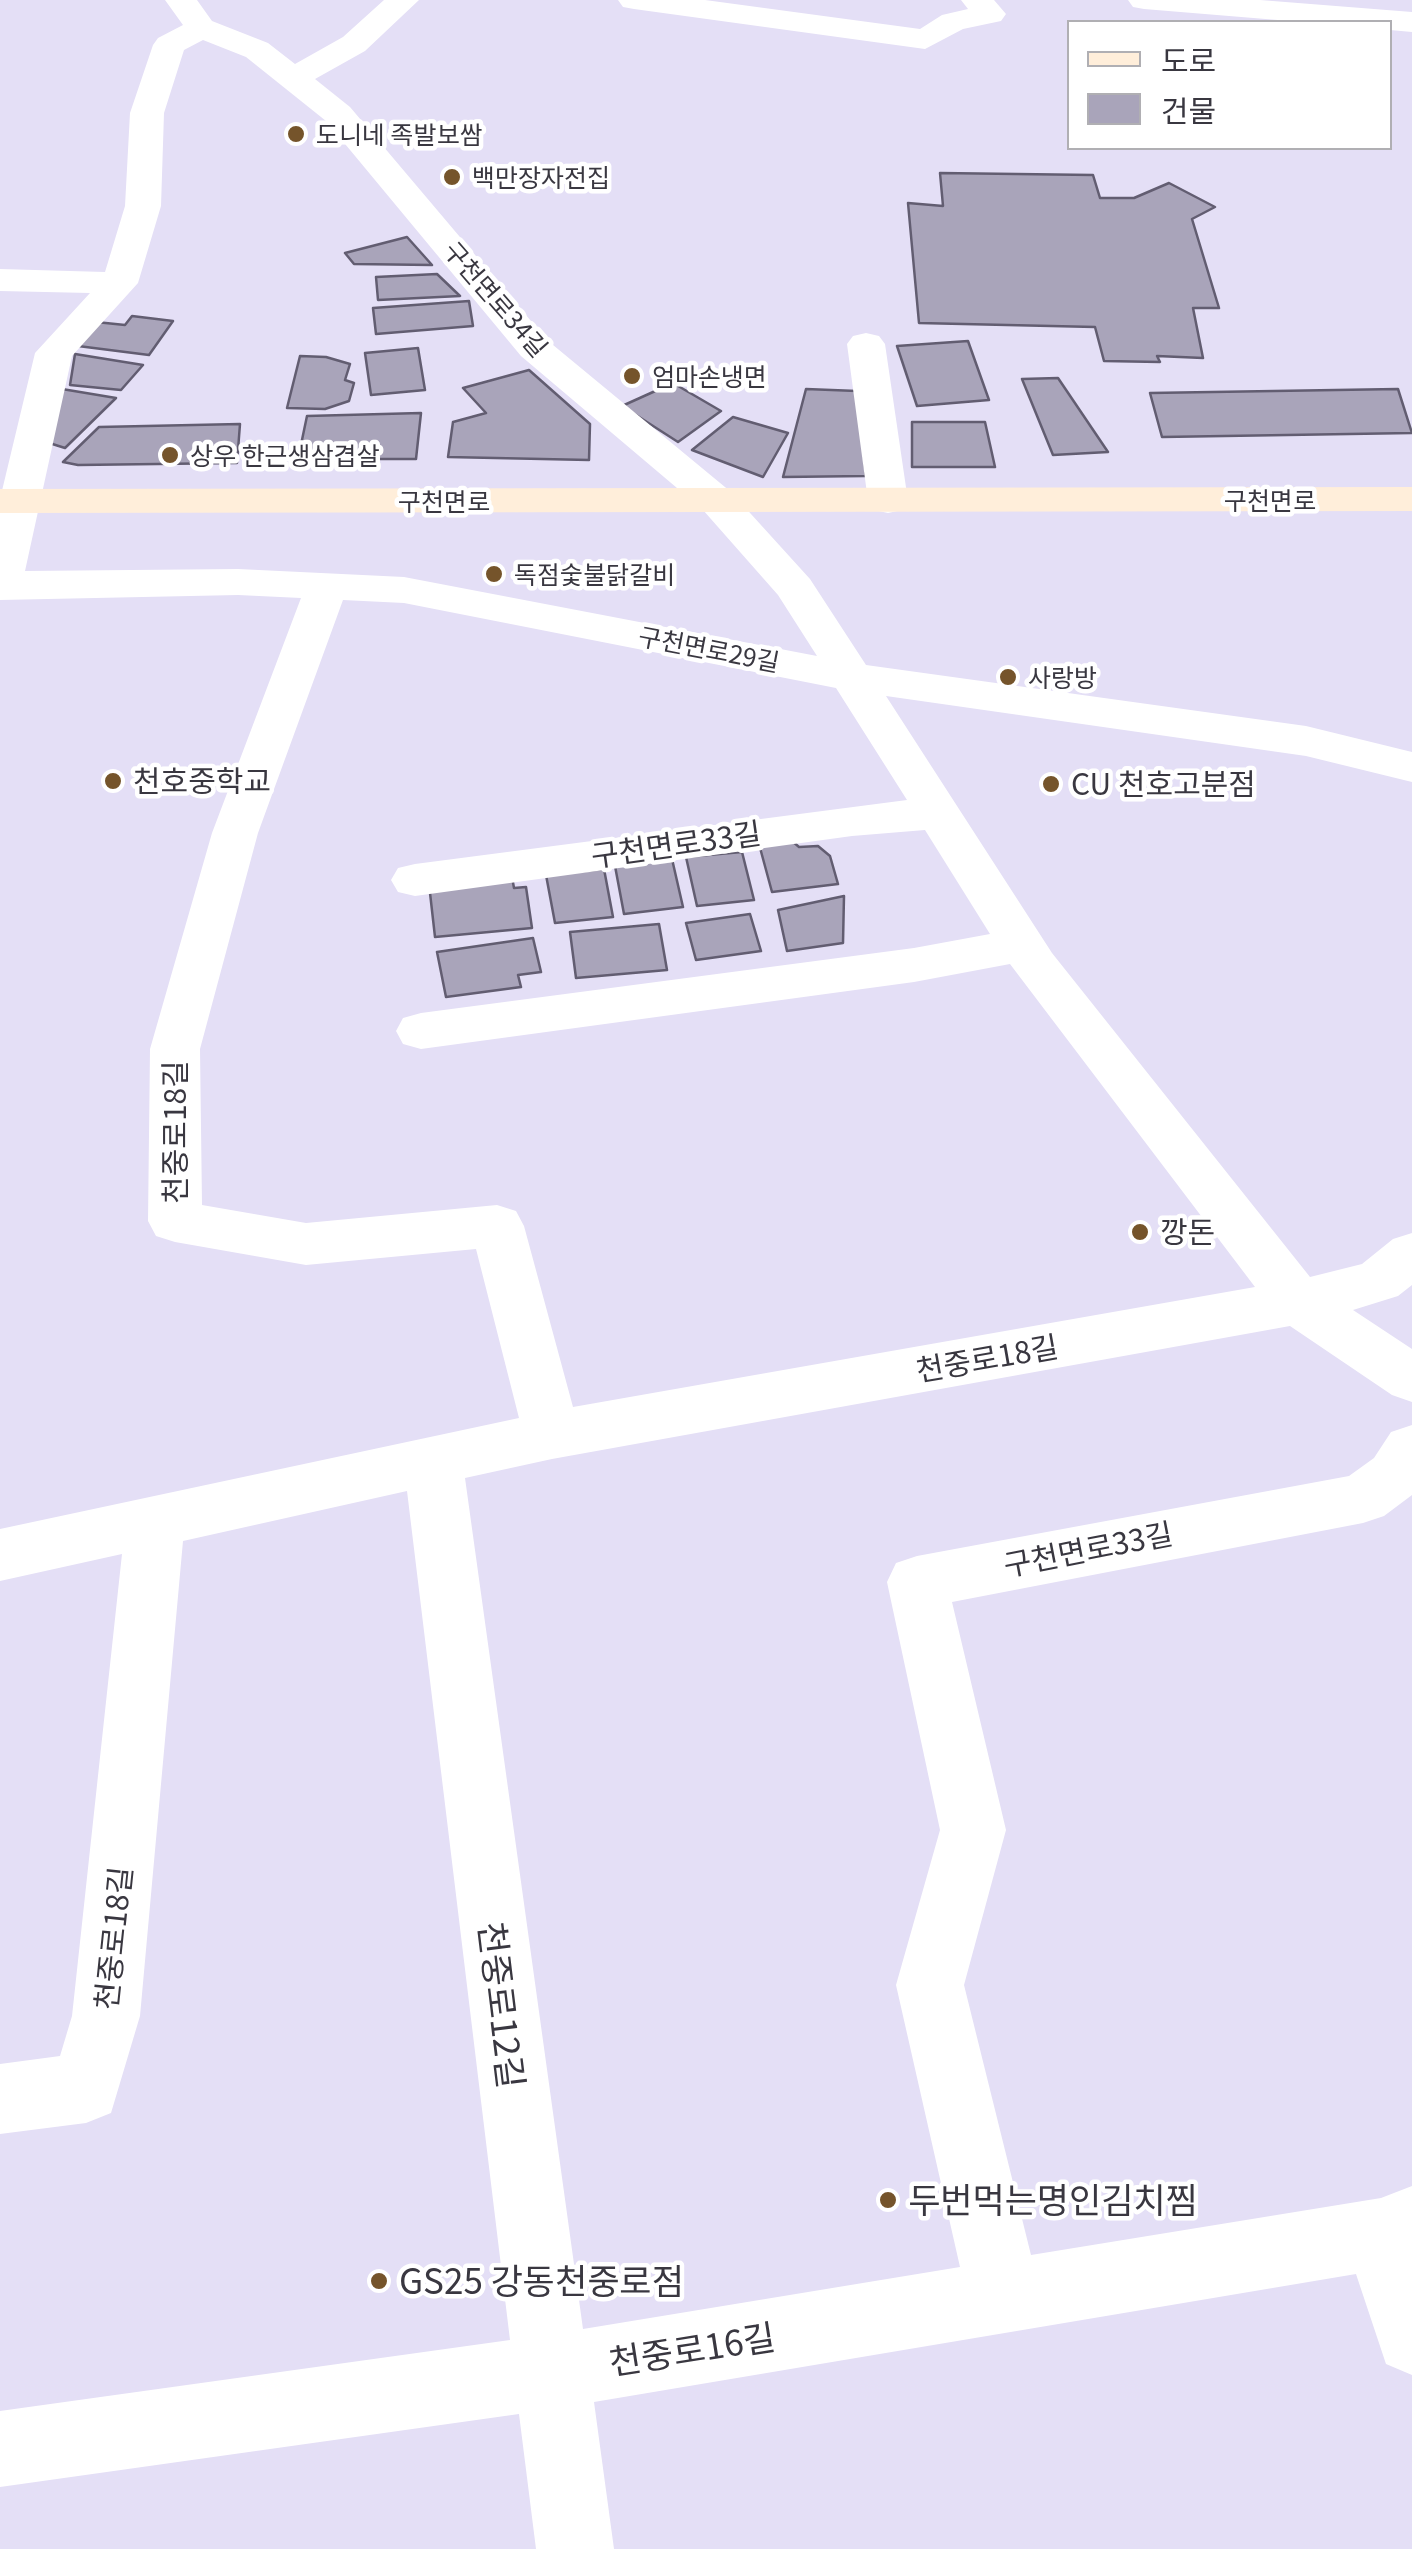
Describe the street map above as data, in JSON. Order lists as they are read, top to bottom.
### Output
{
  "streets": {
    "main road": ["구천면로"],
    "street": [
      "구천면로34길",
      "구천면로29길",
      "구천면로33길",
      "천중로18길",
      "천중로12길",
      "천중로16길"
    ]
  },
  "crossings": [
    ["구천면로34길", "구천면로"],
    ["구천면로29길", "천중로18길"],
    ["구천면로33길", "천중로16길"],
    ["천중로18길", "천중로12길"],
    ["천중로12길", "천중로16길"]
  ],
  "places": [
    "도니네 족발보쌈",
    "백만장자전집",
    "엄마손냉면",
    "상우 한근생삼겹살",
    "독점숯불닭갈비",
    "사랑방",
    "천호중학교",
    "CU 천호고분점",
    "깡돈",
    "두번먹는명인김치찜",
    "GS25 강동천중로점"
  ],
  "legend": ["도로", "건물"]
}
